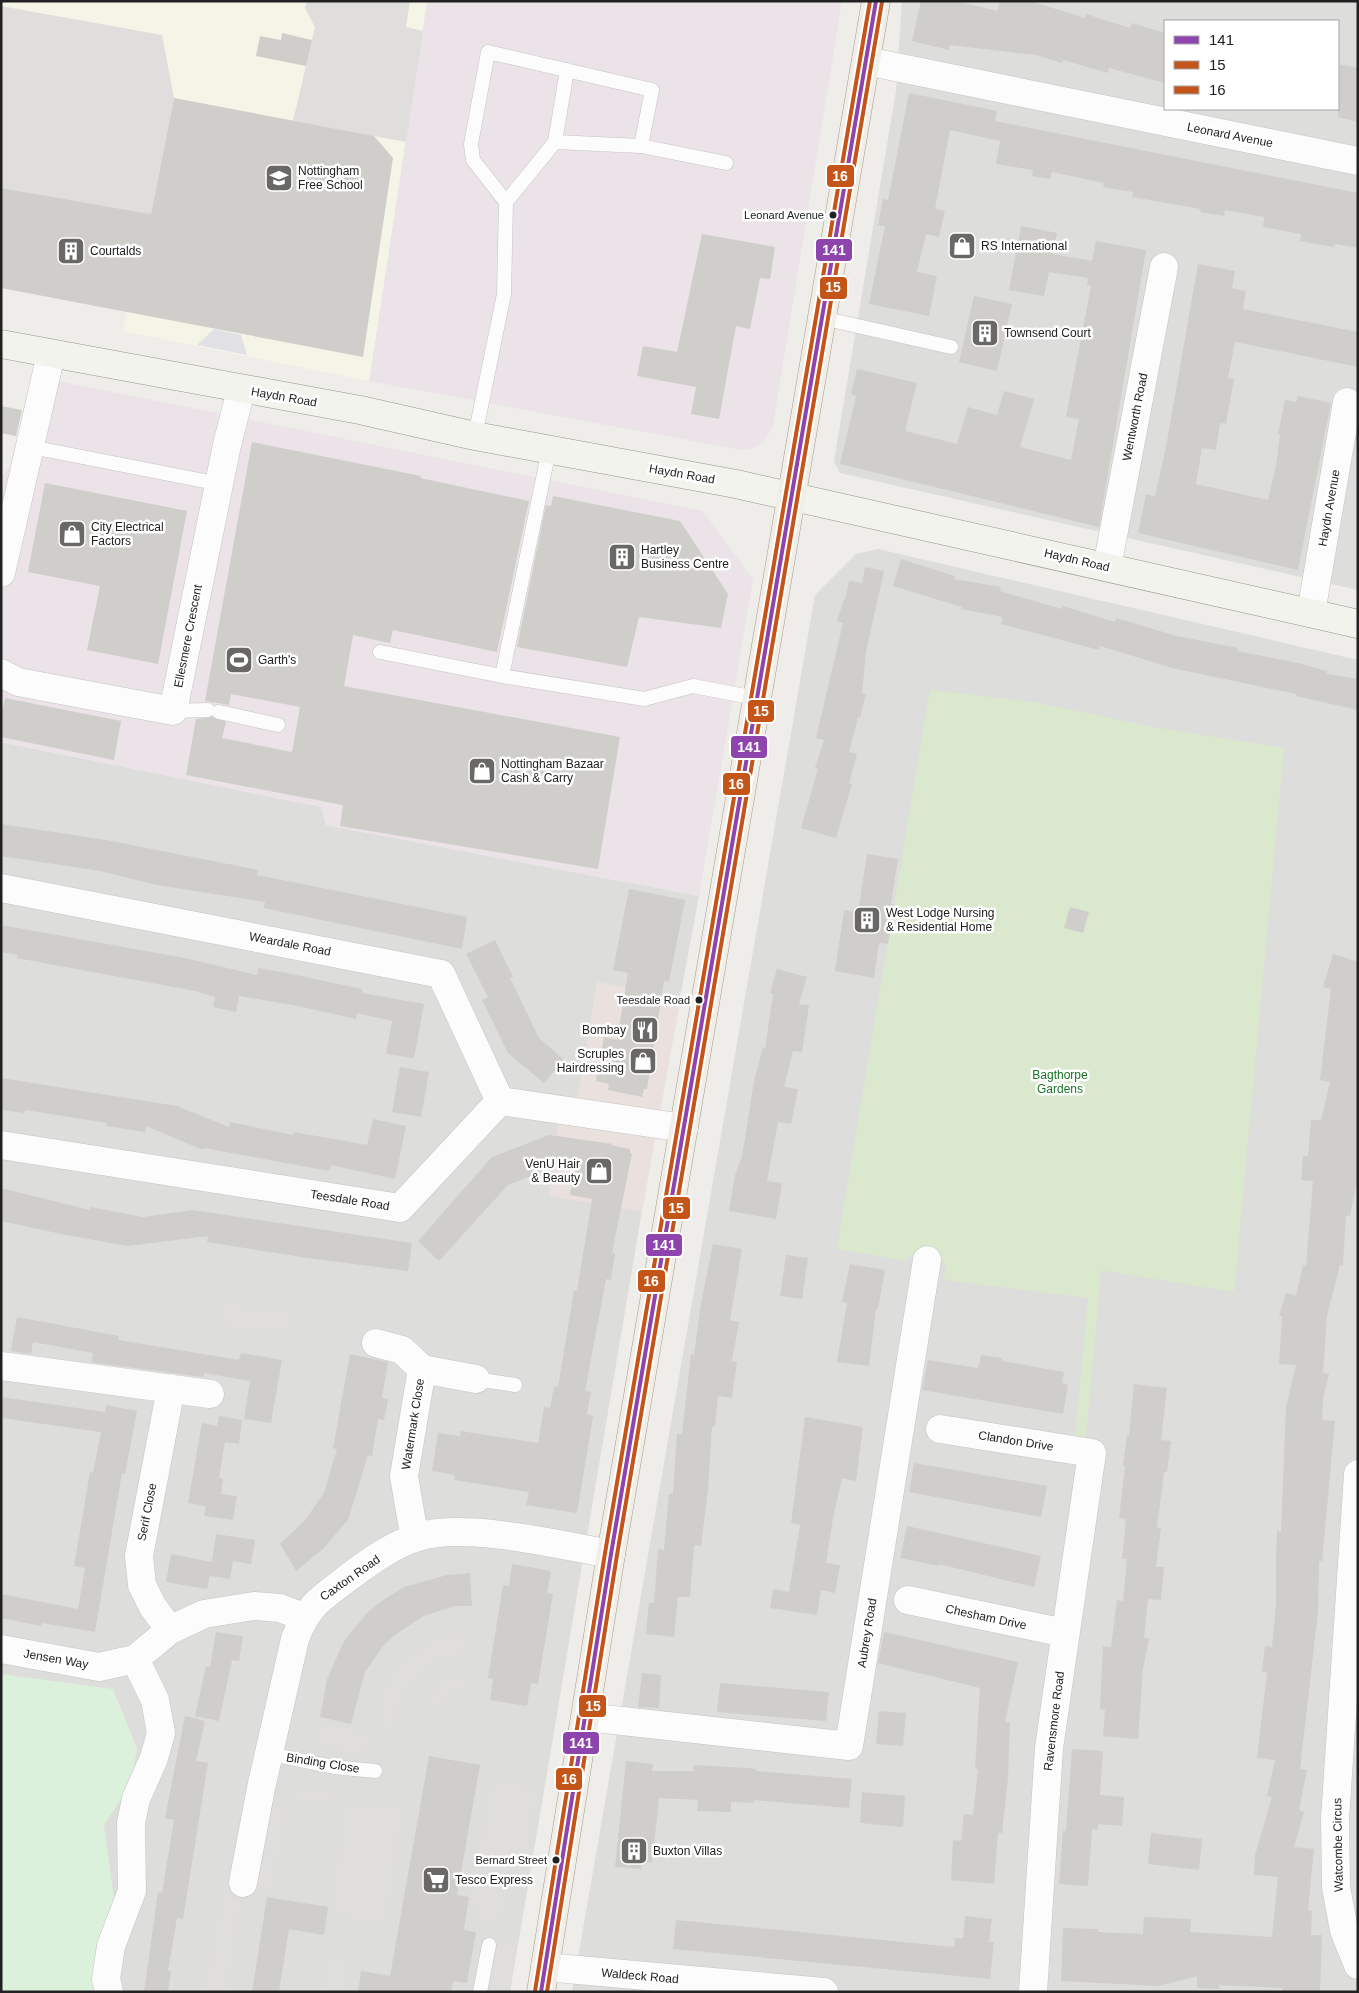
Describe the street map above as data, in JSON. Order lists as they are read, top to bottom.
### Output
{
  "streets": {
    "street": [
      "Leonard Avenue",
      "Haydn Road",
      "Wentworth Road",
      "Haydn Avenue",
      "Ellesmere Crescent",
      "Weardale Road",
      "Teesdale Road",
      "Watermark Close",
      "Clandon Drive",
      "Serif Close",
      "Caxton Road",
      "Chesham Drive",
      "Aubrey Road",
      "Jensen Way",
      "Ravensmore Road",
      "Watcombe Circus",
      "Waldeck Road"
    ],
    "lane": ["Binding Close"]
  },
  "crossings": [
    ["Haydn Road", "Wentworth Road"],
    ["Haydn Road", "Haydn Avenue"],
    ["Haydn Road", "Ellesmere Crescent"],
    ["Weardale Road", "Teesdale Road"],
    ["Watermark Close", "Caxton Road"],
    ["Clandon Drive", "Ravensmore Road"],
    ["Serif Close", "Jensen Way"],
    ["Caxton Road", "Jensen Way"],
    ["Caxton Road", "Binding Close"],
    ["Chesham Drive", "Ravensmore Road"]
  ],
  "parks": ["Bagthorpe Gardens"],
  "places": {
    "school or university": ["Nottingham Free School"],
    "other": ["Leonard Avenue", "Teesdale Road", "Bernard Street"],
    "shop": [
      "RS International",
      "City Electrical Factors",
      "Nottingham Bazaar Cash & Carry",
      "Scruples Hairdressing",
      "VenU Hair & Beauty"
    ],
    "building": [
      "Courtalds",
      "Townsend Court",
      "Hartley Business Centre",
      "West Lodge Nursing & Residential Home",
      "Buxton Villas"
    ],
    "sports": ["Garth's"],
    "restaurant": ["Bombay"],
    "supermarket": ["Tesco Express"]
  },
  "lines": ["transit line 141", "transit line 16", "transit line 15"],
  "legend": ["141", "15", "16"]
}
